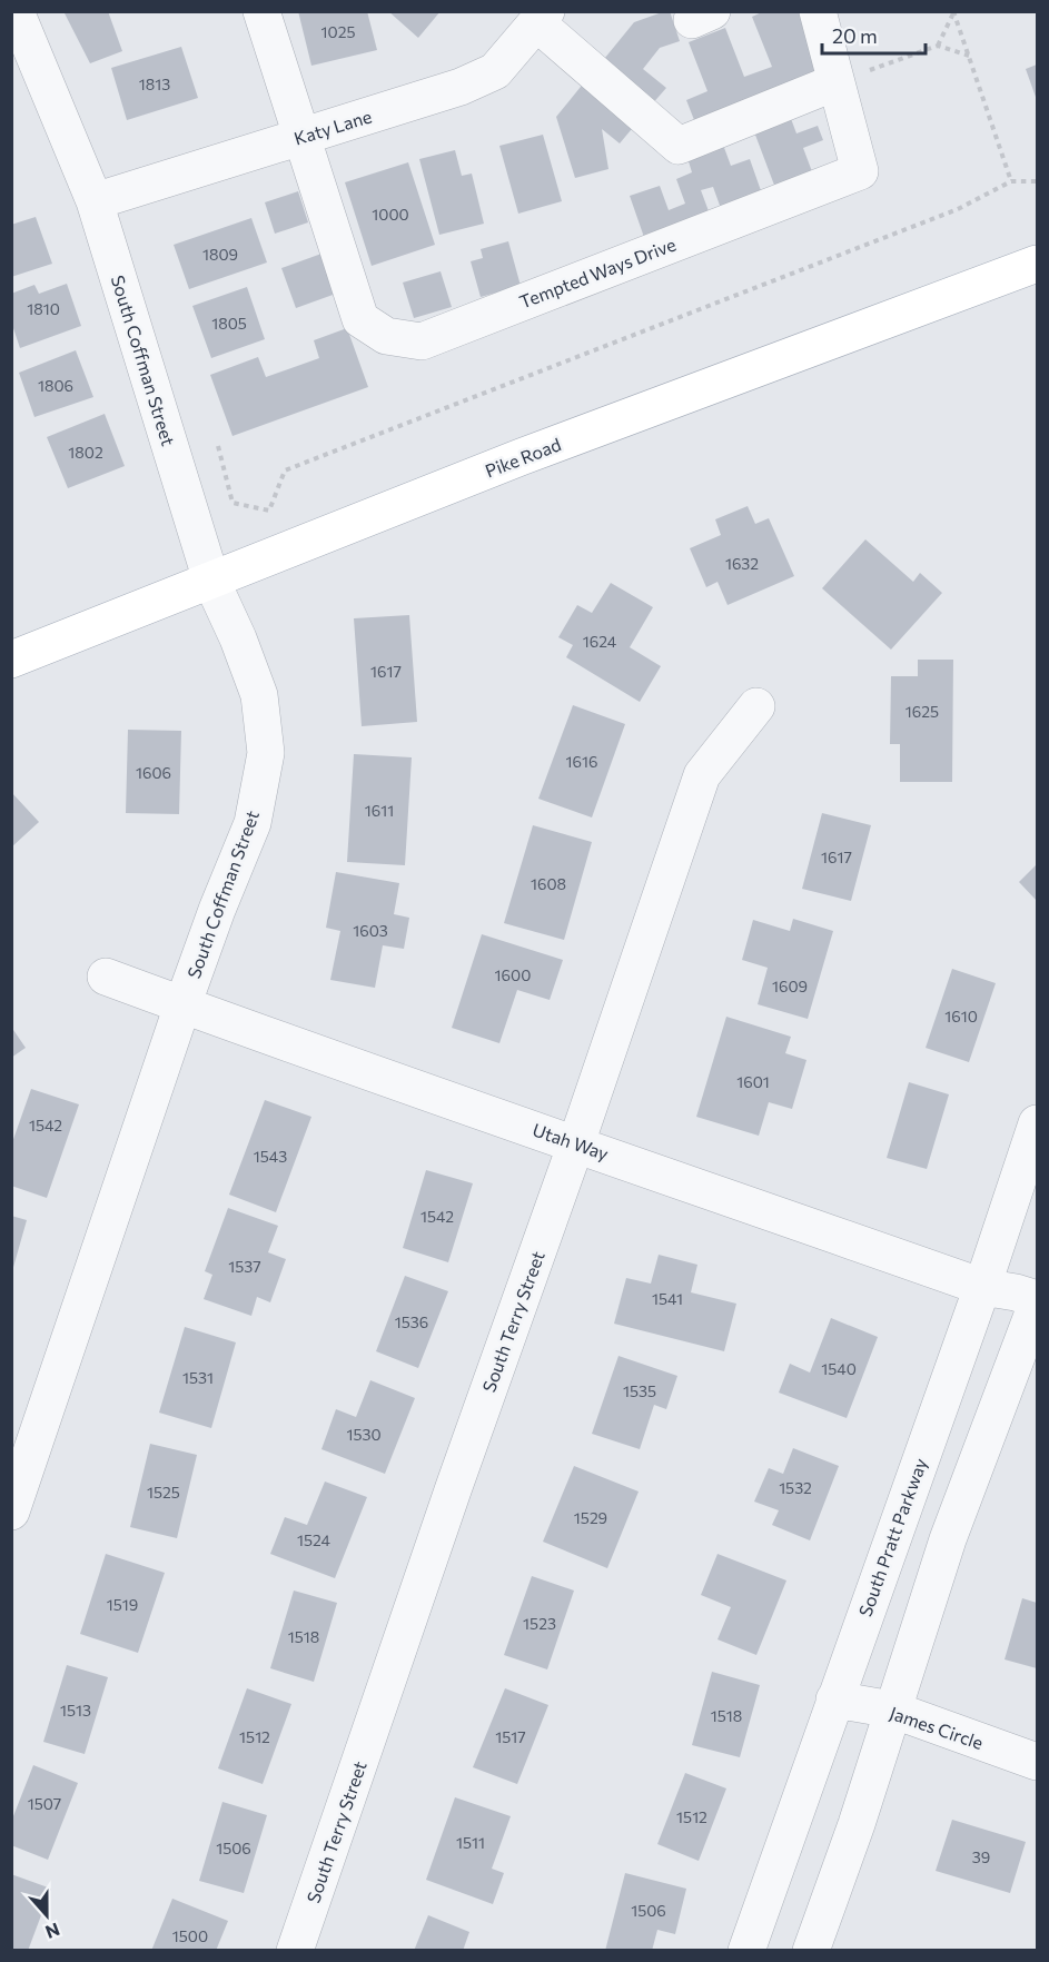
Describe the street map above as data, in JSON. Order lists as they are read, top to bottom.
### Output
{
  "streets": {
    "main road": ["Pike Road"],
    "street": [
      "Katy Lane",
      "Tempted Ways Drive",
      "South Coffman Street",
      "Utah Way",
      "South Terry Street",
      "South Pratt Parkway",
      "James Circle"
    ]
  },
  "crossings": [
    ["Katy Lane", "Tempted Ways Drive"],
    ["Katy Lane", "South Coffman Street"],
    ["South Coffman Street", "Pike Road"],
    ["South Coffman Street", "Utah Way"],
    ["Utah Way", "South Terry Street"],
    ["Utah Way", "South Pratt Parkway"],
    ["South Pratt Parkway", "James Circle"]
  ],
  "house_numbers": [
    "1025",
    "1813",
    "1000",
    "1809",
    "1810",
    "1805",
    "1806",
    "1802",
    "1632",
    "1624",
    "1617",
    "1625",
    "1616",
    "1606",
    "1611",
    "1617",
    "1608",
    "1603",
    "1600",
    "1609",
    "1610",
    "1601",
    "1542",
    "1543",
    "1542",
    "1537",
    "1541",
    "1536",
    "1540",
    "1531",
    "1535",
    "1530",
    "1532",
    "1525",
    "1529",
    "1524",
    "1519",
    "1523",
    "1518",
    "1513",
    "1518",
    "1512",
    "1517",
    "1507",
    "1512",
    "1511",
    "1506",
    "39",
    "1506",
    "1500"
  ],
  "scale_bar": "20 m",
  "north": "bottom"
}
